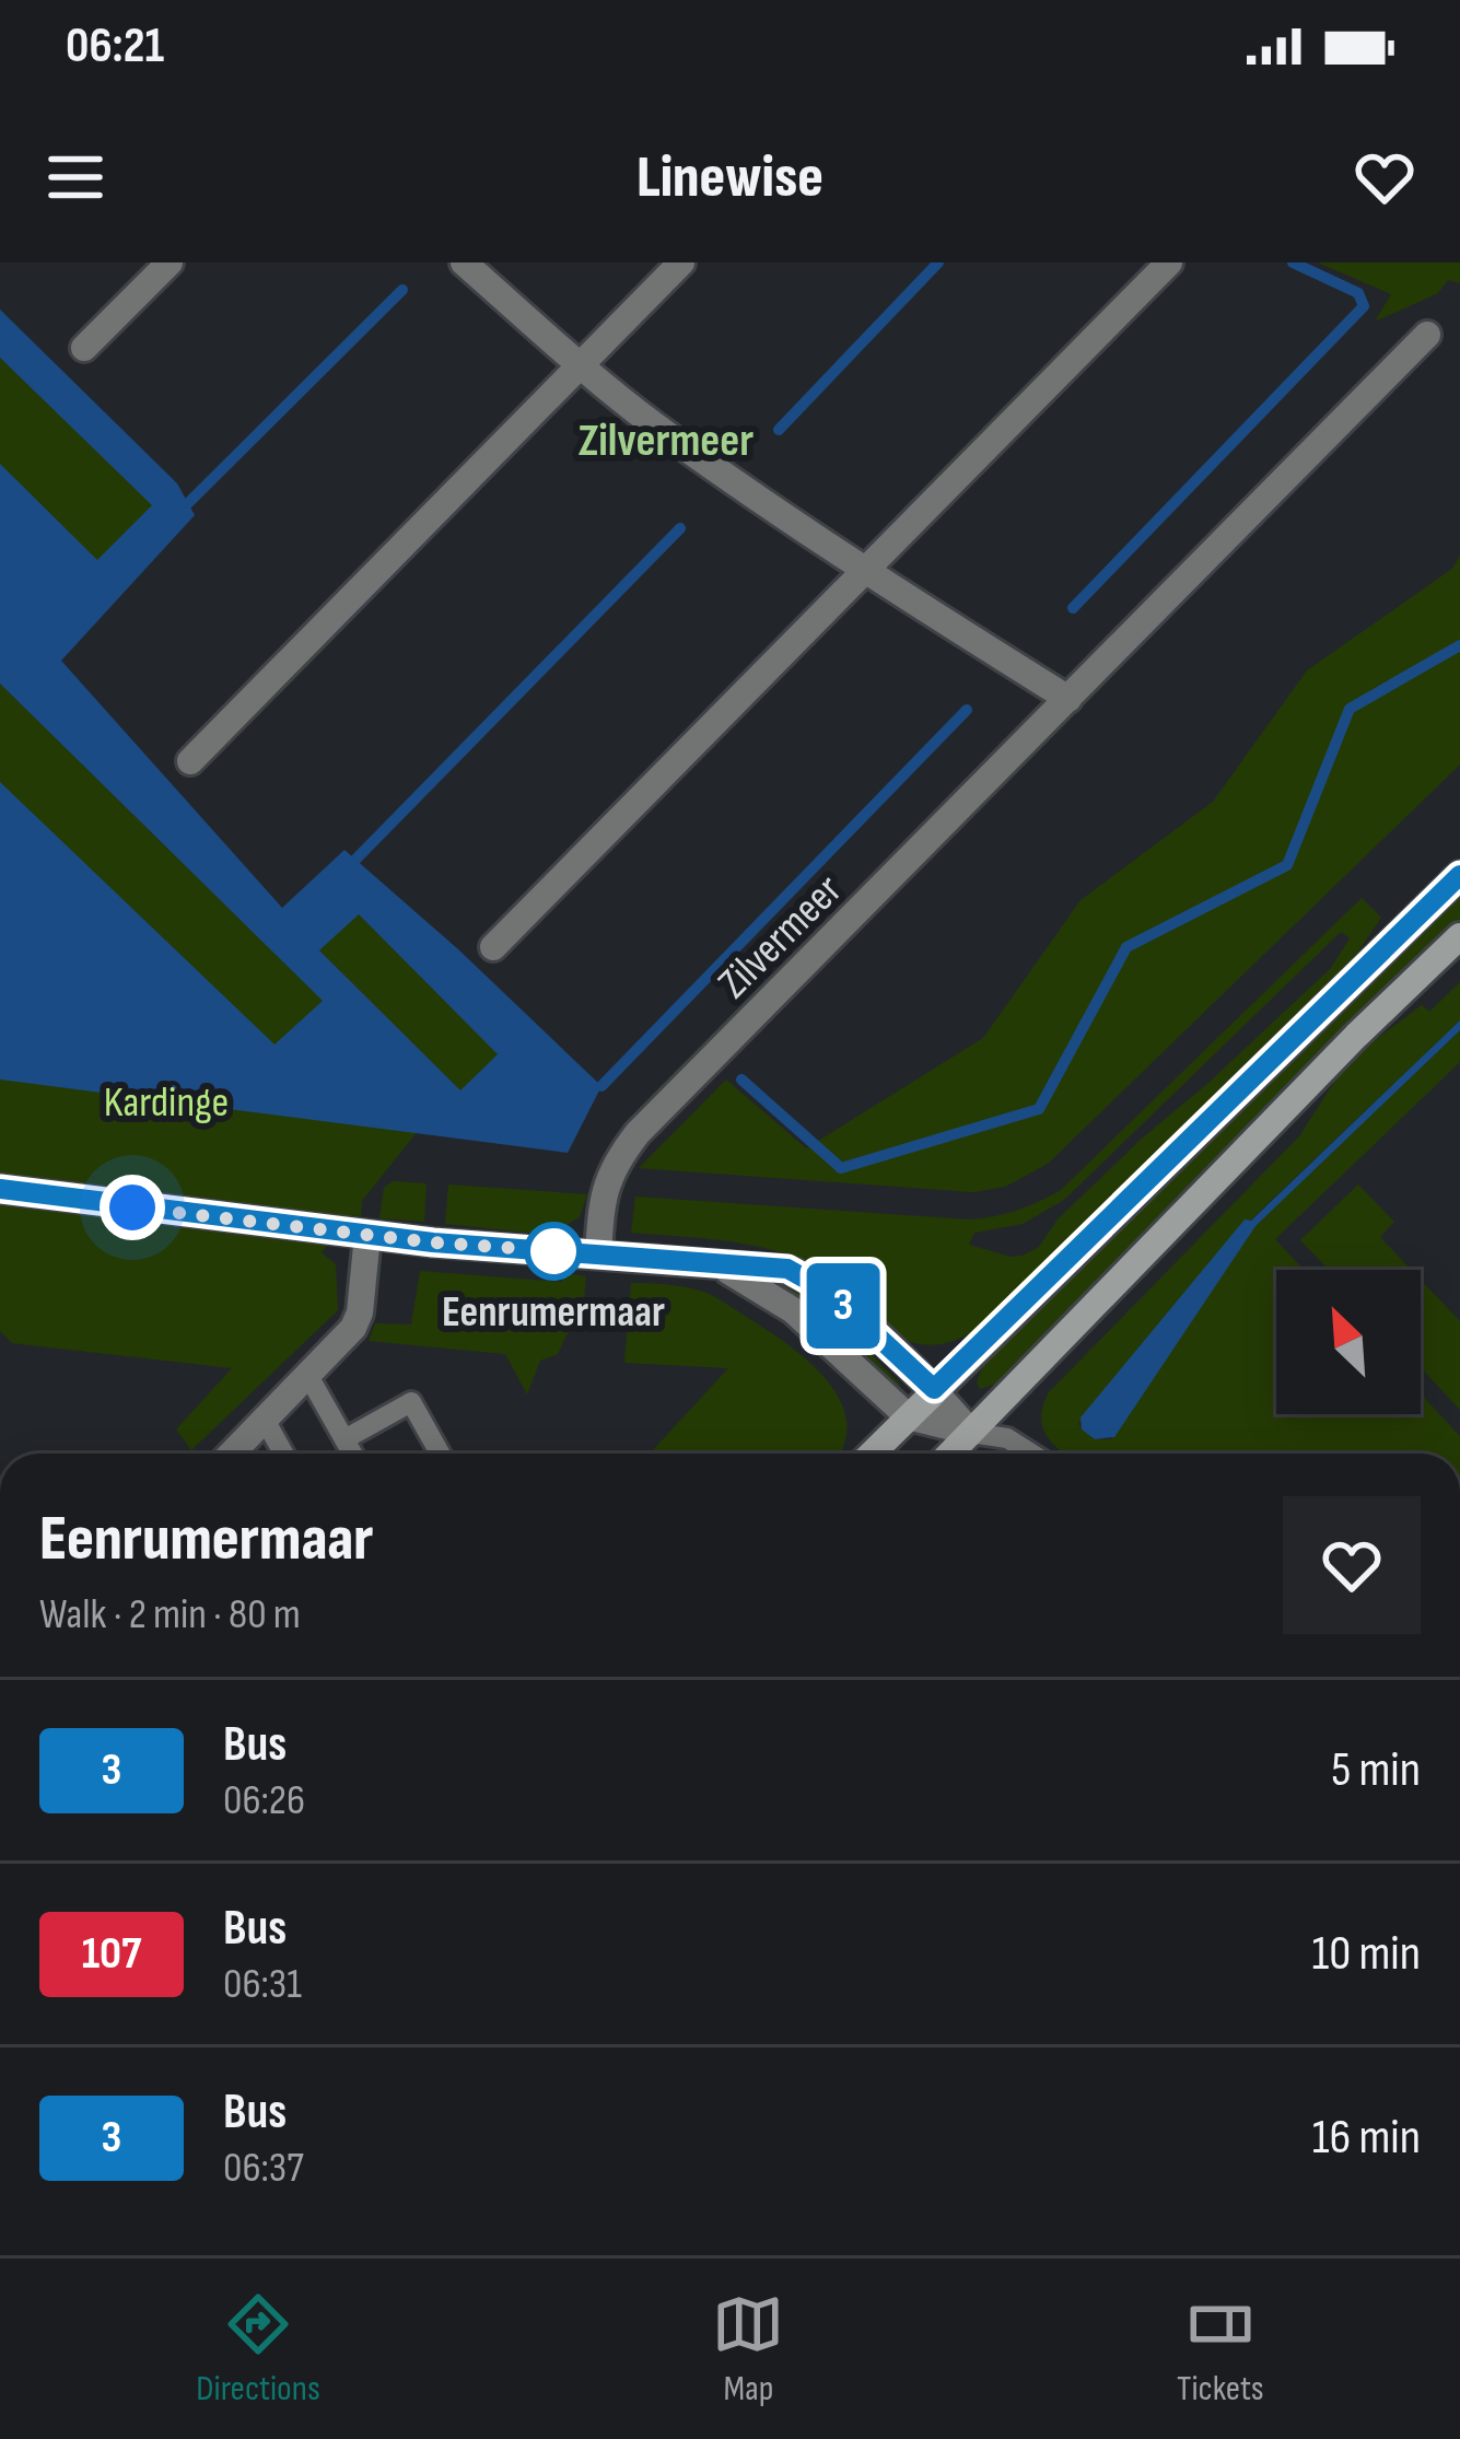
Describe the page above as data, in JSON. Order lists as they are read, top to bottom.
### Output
{
  "streets": {
    "street": ["Zilvermeer"]
  },
  "districts": ["Zilvermeer"],
  "parks": ["Kardinge"],
  "places": ["Eenrumermaar"],
  "lines": ["bus line 3"],
  "north": "top left",
  "page": {
    "status": "06:21",
    "header": "Linewise",
    "on_map": "3",
    "heading": ["Eenrumermaar", "Walk · 2 min · 80 m"],
    "list": [
      {
        "mark": "3",
        "name": "Bus",
        "note": "06:26",
        "value": "5 min"
      },
      {
        "mark": "107",
        "name": "Bus",
        "note": "06:31",
        "value": "10 min"
      },
      {
        "mark": "3",
        "name": "Bus",
        "note": "06:37",
        "value": "16 min"
      }
    ],
    "tabs": ["Directions", "Map", "Tickets"]
  }
}
